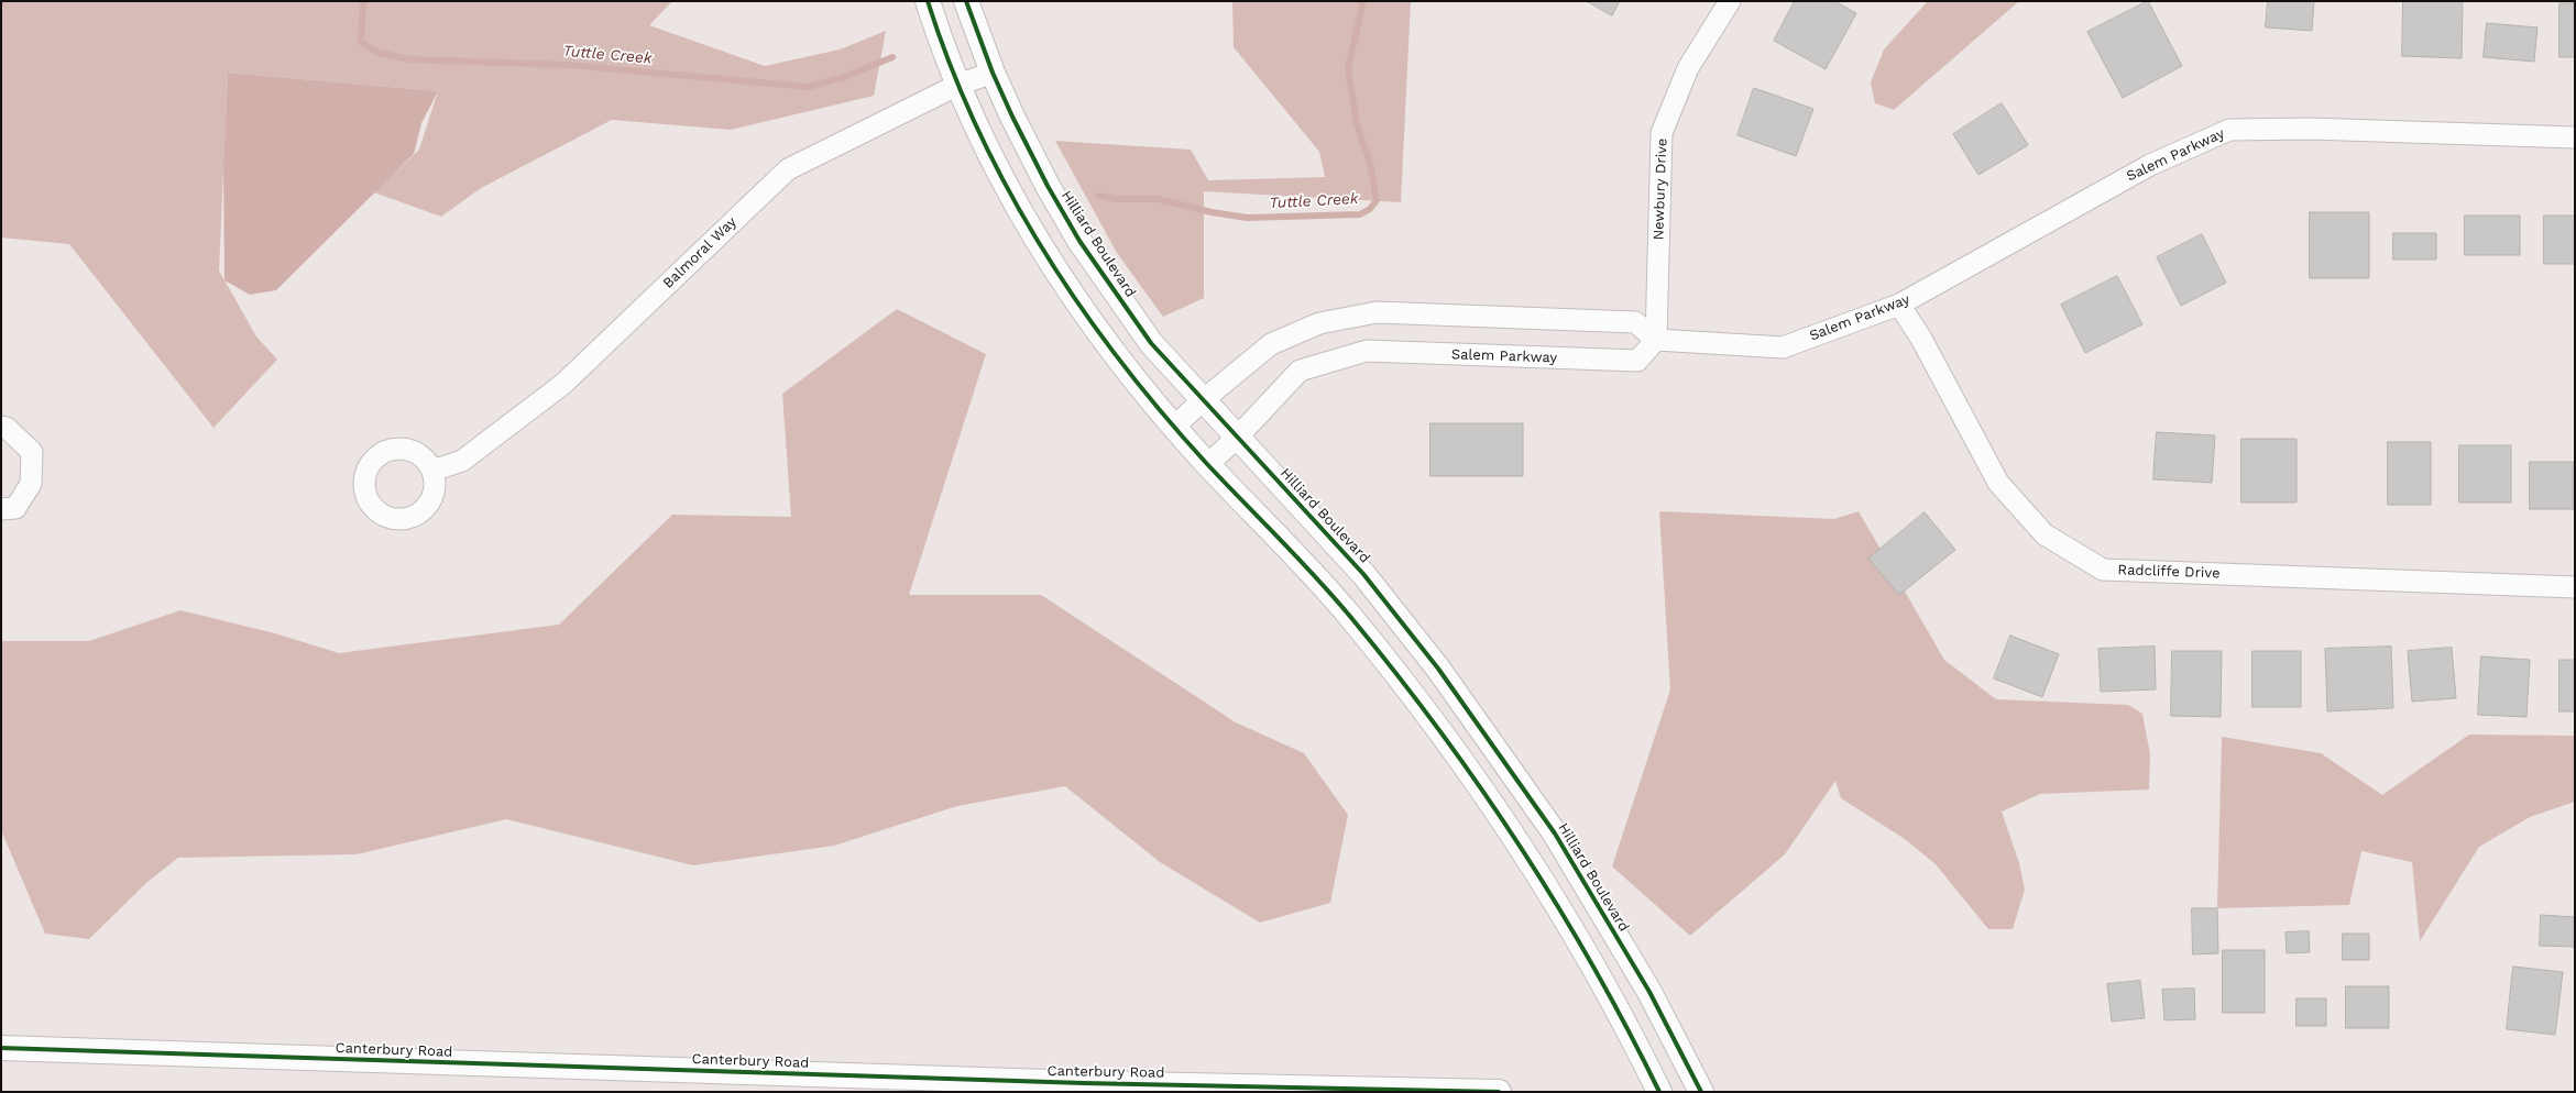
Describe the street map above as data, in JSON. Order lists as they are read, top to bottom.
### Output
{
  "streets": {
    "main road": ["Hilliard Boulevard", "Canterbury Road"],
    "street": [
      "Salem Parkway",
      "Newbury Drive",
      "Balmoral Way",
      "Radcliffe Drive"
    ]
  },
  "crossings": [
    ["Salem Parkway", "Newbury Drive"],
    ["Salem Parkway", "Hilliard Boulevard"],
    ["Salem Parkway", "Radcliffe Drive"],
    ["Hilliard Boulevard", "Balmoral Way"]
  ],
  "water": ["Tuttle Creek"]
}
